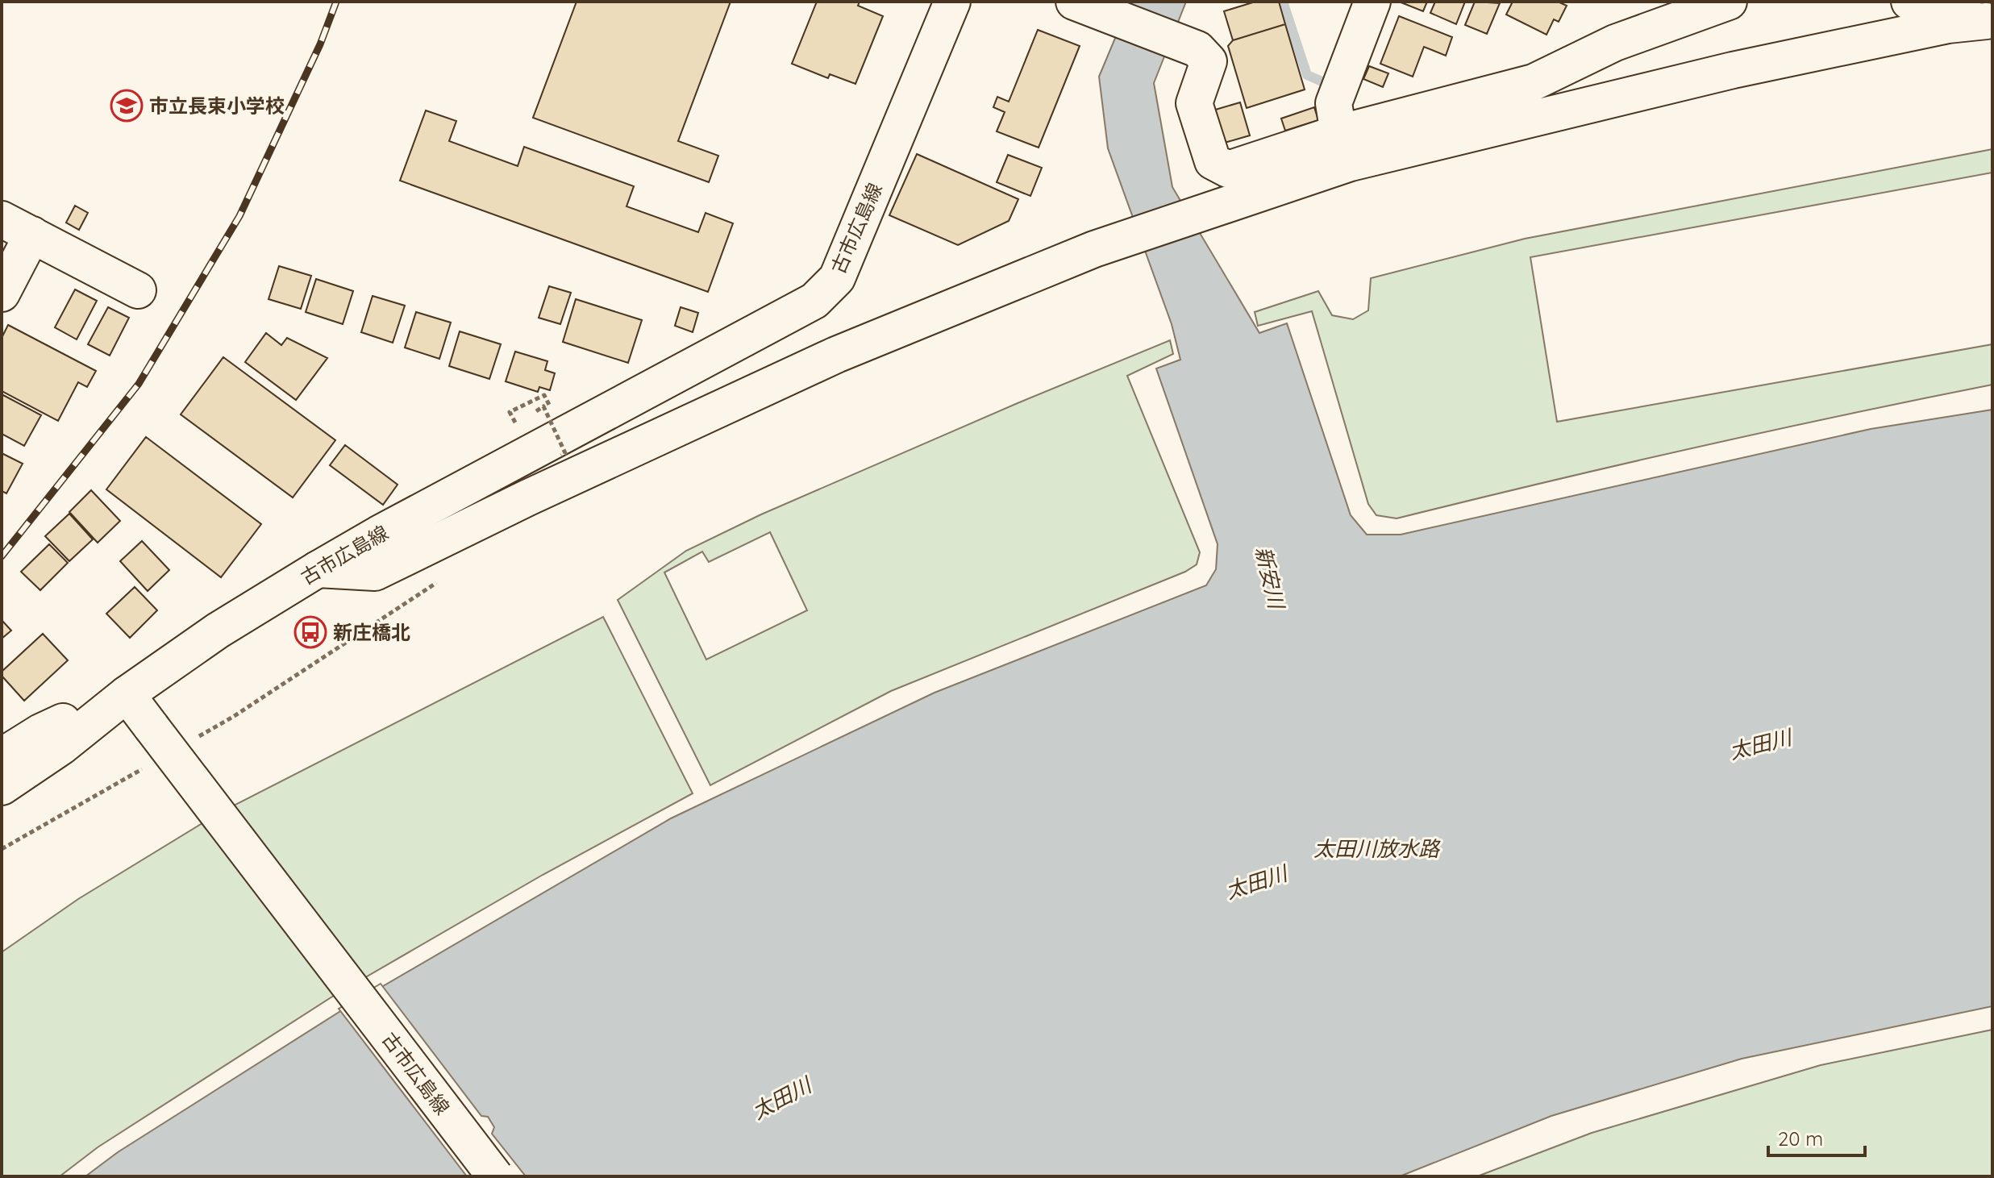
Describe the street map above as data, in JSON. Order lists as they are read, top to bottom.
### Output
{
  "streets": {
    "main road": ["古市広島線"]
  },
  "water": ["新安川", "太田川", "太田川放水路"],
  "places": {
    "school or university": ["市立長束小学校"],
    "bus stop": ["新庄橋北"]
  },
  "scale_bar": "20 m"
}
